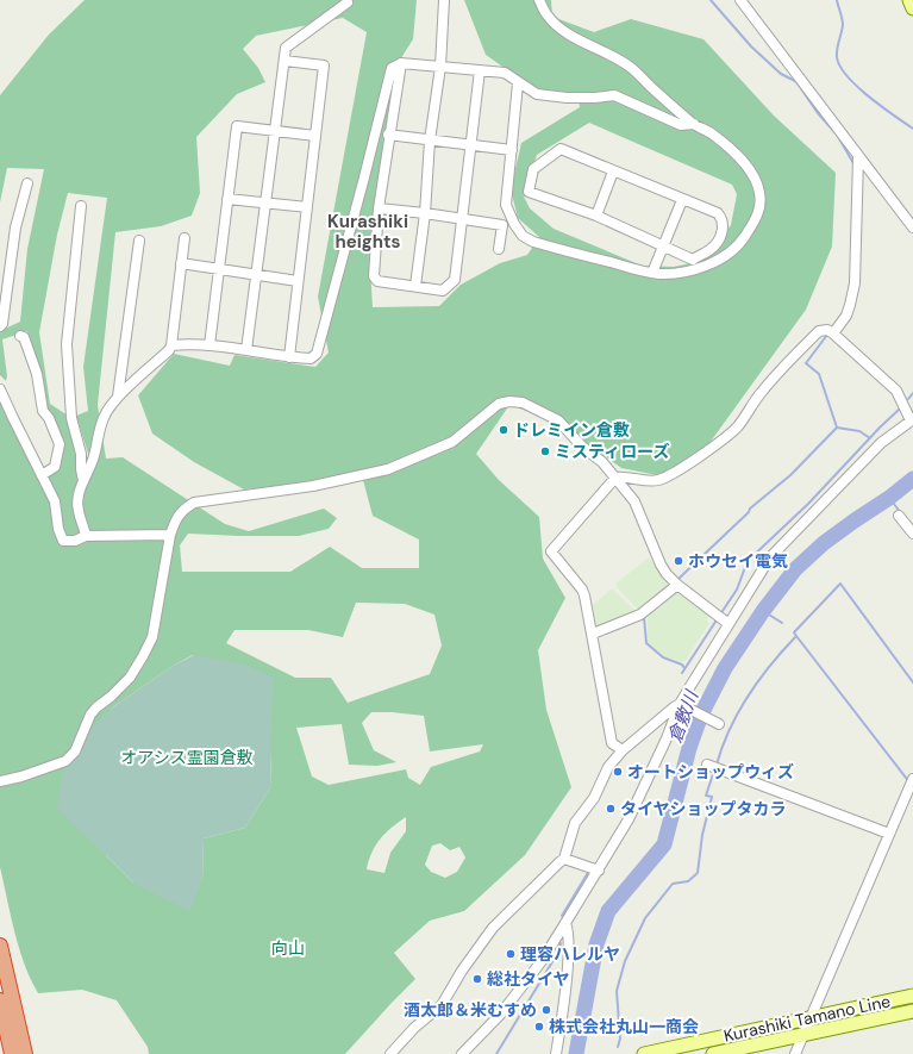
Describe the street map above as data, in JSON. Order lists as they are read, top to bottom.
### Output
{
  "streets": {
    "main road": ["Kurashiki Tamano Line"]
  },
  "districts": ["Kurashiki heights"],
  "water": ["倉敷川"],
  "parks": ["オアシス霊園倉敷", "向山"],
  "places": [
    "ドレミイン倉敷",
    "ミスティローズ",
    "ホウセイ電気",
    "オートショップウィズ",
    "タイヤショップタカラ",
    "理容ハレルヤ",
    "総社タイヤ",
    "酒太郎＆米むすめ",
    "株式会社丸山一商会"
  ]
}
